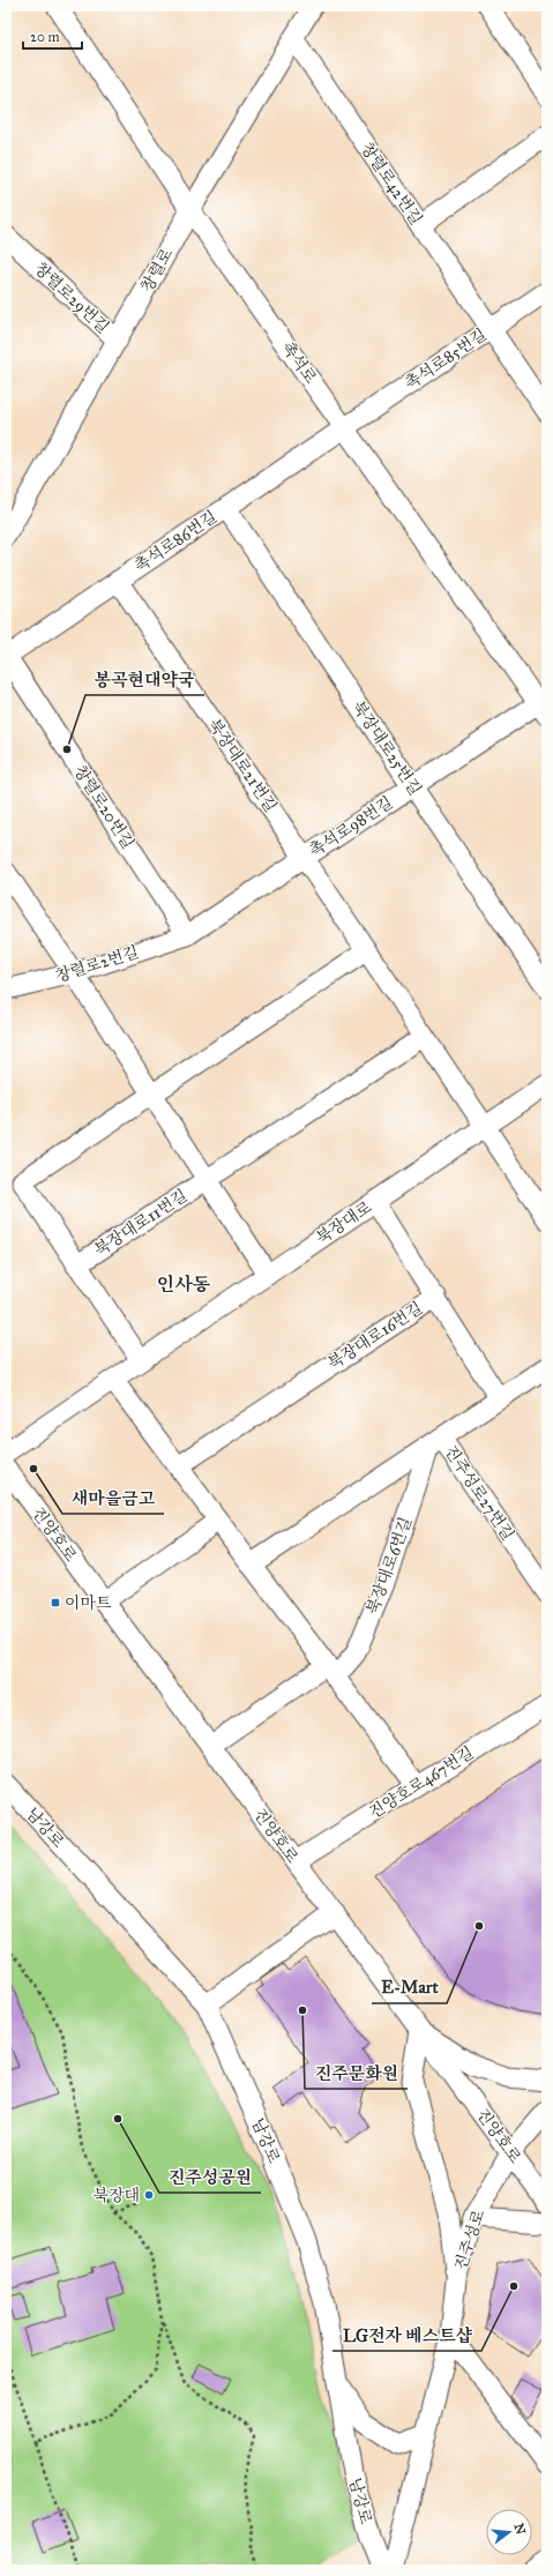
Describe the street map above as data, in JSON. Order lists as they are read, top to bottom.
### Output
{
  "streets": {
    "street": [
      "창렬로42번길",
      "창렬로",
      "창렬로29번길",
      "촉석로85번길",
      "촉석로",
      "촉석로86번길",
      "북장대로25번길",
      "북장대로21번길",
      "창렬로20번길",
      "촉석로98번길",
      "창렬로2번길",
      "북장대로11번길",
      "북장대로",
      "북장대로16번길",
      "진주성로27번길",
      "진양호로",
      "북장대로6번길",
      "진양호로467번길",
      "남강로",
      "진주성로"
    ]
  },
  "crossings": [
    ["창렬로42번길", "창렬로"],
    ["창렬로42번길", "촉석로85번길"],
    ["창렬로", "창렬로29번길"],
    ["창렬로", "촉석로"],
    ["촉석로85번길", "촉석로"],
    ["촉석로85번길", "촉석로86번길"],
    ["촉석로", "촉석로86번길"],
    ["촉석로", "촉석로98번길"],
    ["촉석로86번길", "북장대로25번길"],
    ["촉석로86번길", "북장대로21번길"],
    ["촉석로86번길", "창렬로20번길"],
    ["북장대로25번길", "촉석로98번길"],
    ["북장대로21번길", "촉석로98번길"],
    ["북장대로21번길", "북장대로11번길"],
    ["북장대로21번길", "북장대로"],
    ["창렬로20번길", "촉석로98번길"],
    ["창렬로20번길", "창렬로2번길"],
    ["촉석로98번길", "창렬로2번길"],
    ["북장대로", "북장대로16번길"],
    ["진주성로27번길", "북장대로6번길"],
    ["진양호로", "북장대로6번길"],
    ["진양호로", "진양호로467번길"],
    ["진양호로", "진주성로"]
  ],
  "districts": ["인사동"],
  "places": {
    "other": [
      "봉곡현대약국",
      "새마을금고",
      "E-Mart",
      "진주문화원",
      "진주성공원",
      "북장대",
      "LG전자 베스트샵"
    ],
    "transit": ["이마트"]
  },
  "scale_bar": "20 m",
  "north": "right"
}
